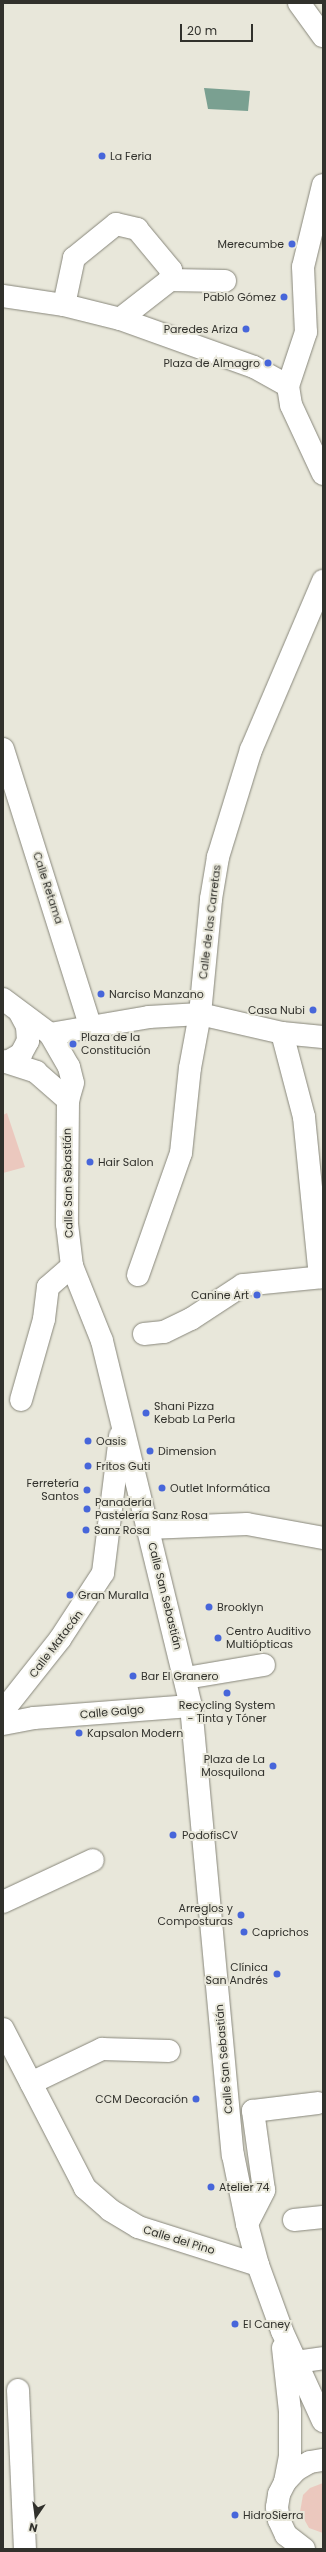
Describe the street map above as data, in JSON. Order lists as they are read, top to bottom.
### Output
{
  "streets": {
    "street": [
      "Calle Retama",
      "Calle de las Carretas",
      "Calle San Sebastián",
      "Calle Matacán",
      "Calle Galgo",
      "Calle del Pino"
    ]
  },
  "crossings": [
    ["Calle San Sebastián", "Calle Matacán"],
    ["Calle San Sebastián", "Calle Galgo"],
    ["Calle San Sebastián", "Calle del Pino"]
  ],
  "places": [
    "La Feria",
    "Merecumbe",
    "Pablo Gómez",
    "Paredes Ariza",
    "Plaza de Almagro",
    "Narciso Manzano",
    "Casa Nubi",
    "Plaza de la Constitución",
    "Hair Salon",
    "Canine Art",
    "Shani Pizza Kebab La Perla",
    "Oasis",
    "Dimension",
    "Fritos Guti",
    "Outlet Informática",
    "Ferretería Santos",
    "Panadería Pastelería Sanz Rosa",
    "Sanz Rosa",
    "Gran Muralla",
    "Brooklyn",
    "Centro Auditivo Multiópticas",
    "Bar El Granero",
    "Recycling System - Tinta y Tóner",
    "Kapsalon Modern",
    "Plaza de La Mosquilona",
    "PodofisCV",
    "Arreglos y Composturas",
    "Caprichos",
    "Clínica San Andrés",
    "CCM Decoración",
    "Atelier 74",
    "El Caney",
    "HidroSierra"
  ],
  "scale_bar": "20 m",
  "north": "bottom"
}
